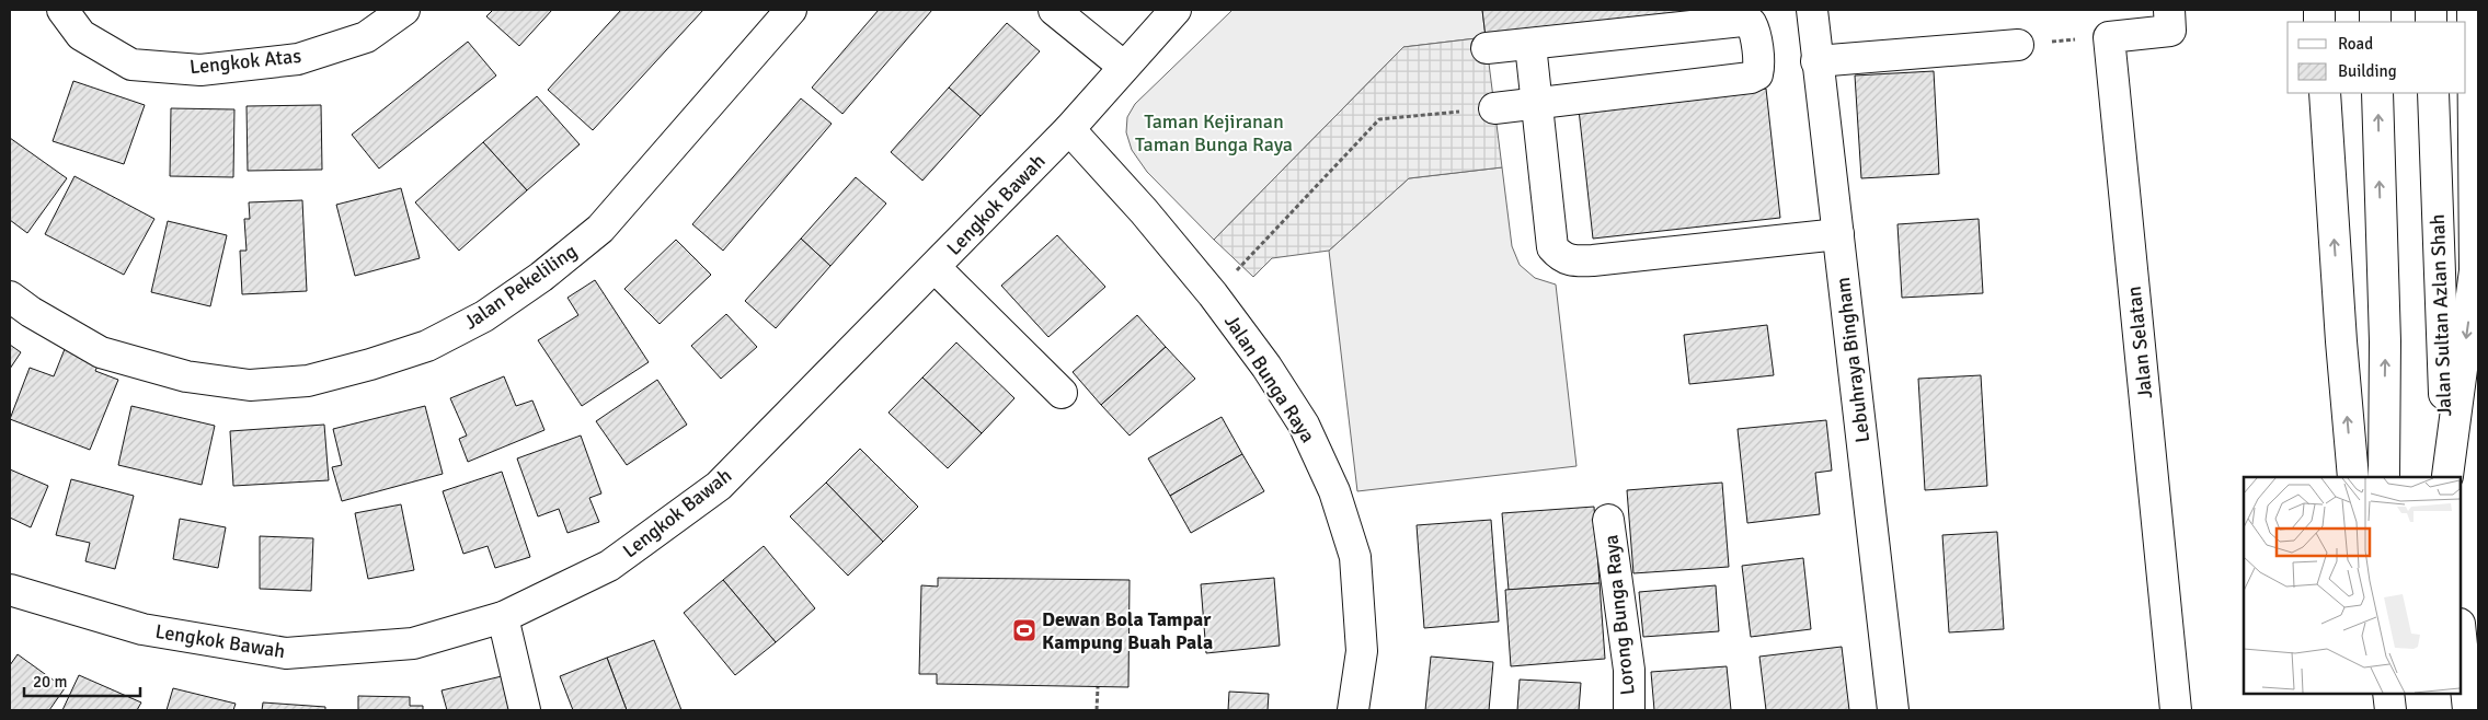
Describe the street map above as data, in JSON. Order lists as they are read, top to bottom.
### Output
{
  "streets": {
    "main road": [
      "Lengkok Atas",
      "Lengkok Bawah",
      "Jalan Pekeliling",
      "Jalan Sultan Azlan Shah",
      "Jalan Selatan",
      "Lebuhraya Bingham",
      "Jalan Bunga Raya",
      "Lorong Bunga Raya"
    ]
  },
  "crossings": [
    ["Lengkok Bawah", "Jalan Bunga Raya"]
  ],
  "parks": ["Taman Kejiranan Taman Bunga Raya"],
  "places": {
    "sports": ["Dewan Bola Tampar Kampung Buah Pala"]
  },
  "legend": ["Road", "Building"],
  "scale_bar": "20 m"
}
